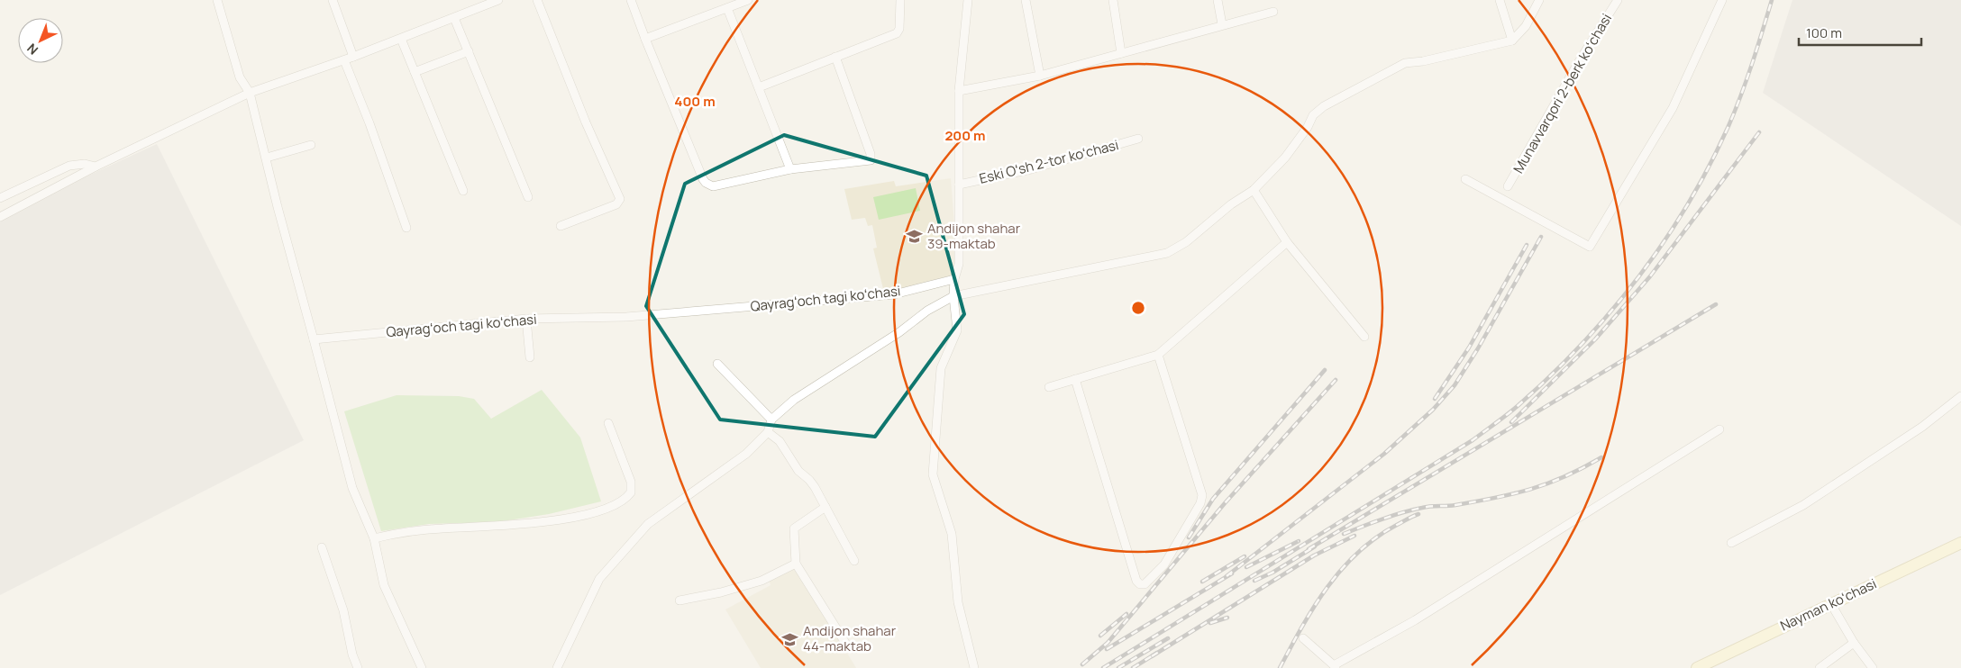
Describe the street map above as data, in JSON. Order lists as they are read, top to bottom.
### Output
{
  "streets": {
    "main road": ["Nayman koʻchasi"],
    "street": ["Munavvarqori 2-berk koʻchasi", "Eski Oʻsh 2-tor koʻchasi", "Qayragʻoch tagi koʻchasi"]
  },
  "places": {
    "school or university": ["Andijon shahar 39-maktab", "Andijon shahar 44-maktab"]
  },
  "scale_bar": "100 m",
  "north": "bottom left",
  "rings": ["400 m", "200 m"]
}
